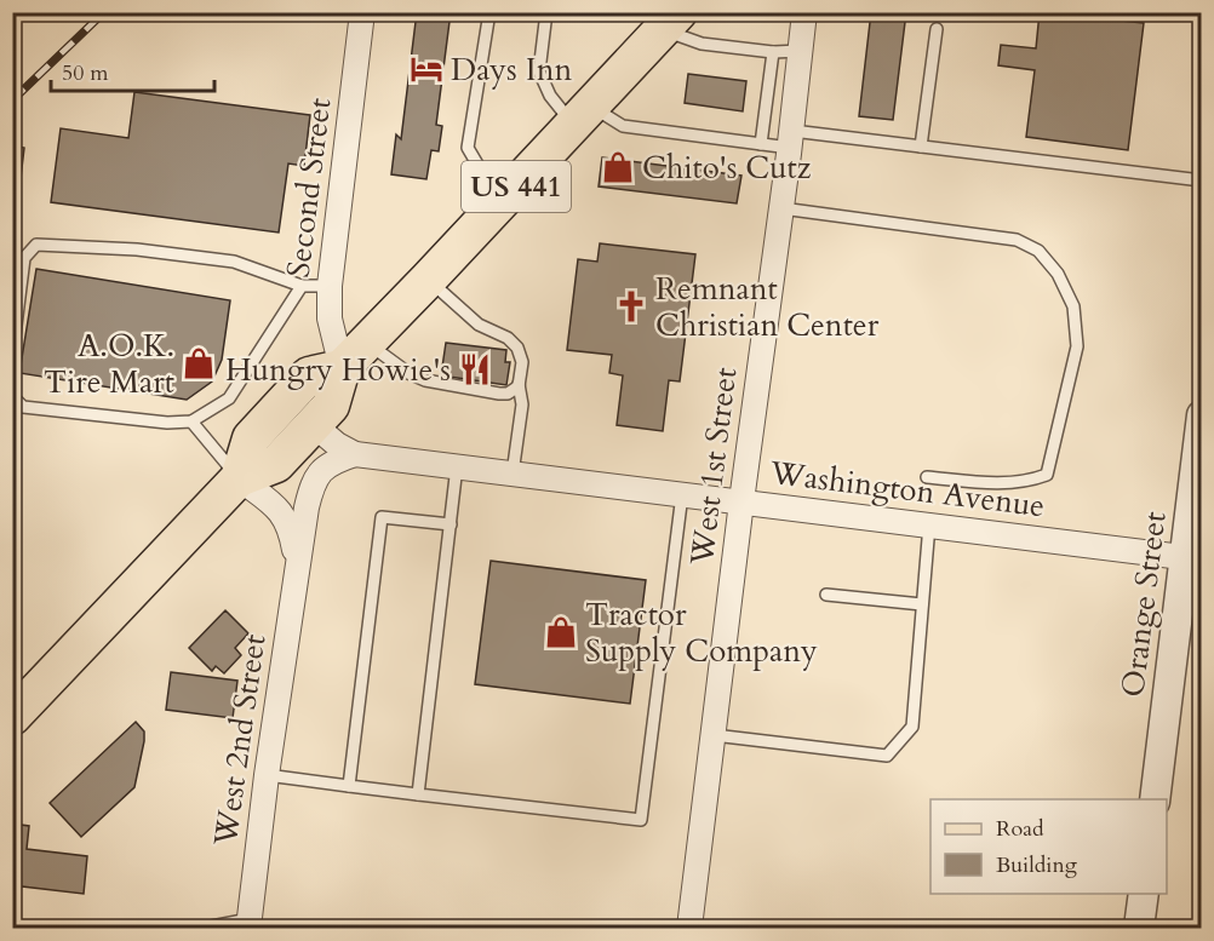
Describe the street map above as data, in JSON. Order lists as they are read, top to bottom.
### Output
{
  "streets": {
    "main road": ["US 441"],
    "street": [
      "Second Street",
      "West 1st Street",
      "Washington Avenue",
      "Orange Street",
      "West 2nd Street"
    ]
  },
  "crossings": [
    ["US 441", "Second Street"],
    ["US 441", "Washington Avenue"],
    ["US 441", "West 2nd Street"],
    ["West 1st Street", "Washington Avenue"],
    ["Washington Avenue", "Orange Street"],
    ["Washington Avenue", "West 2nd Street"]
  ],
  "places": {
    "hotel": ["Days Inn"],
    "shop": ["Chito's Cutz", "A.O.K. Tire Mart", "Tractor Supply Company"],
    "church": ["Remnant Christian Center"],
    "restaurant": ["Hungry Howie's"]
  },
  "legend": ["Road", "Building"],
  "scale_bar": "50 m"
}
